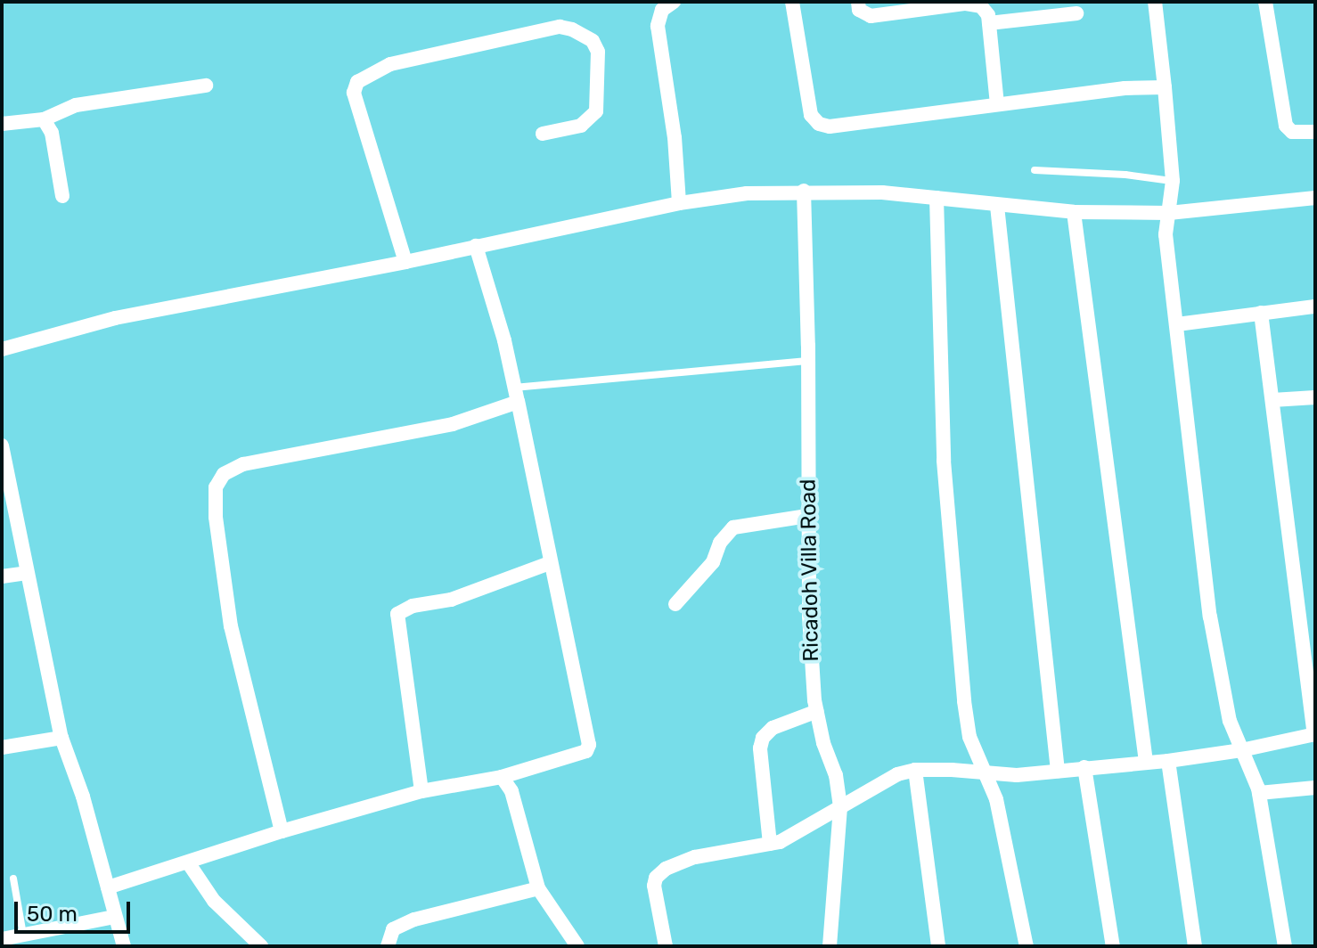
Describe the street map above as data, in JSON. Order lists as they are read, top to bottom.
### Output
{
  "streets": {
    "street": ["Ricadoh Villa Road"]
  },
  "scale_bar": "50 m"
}
